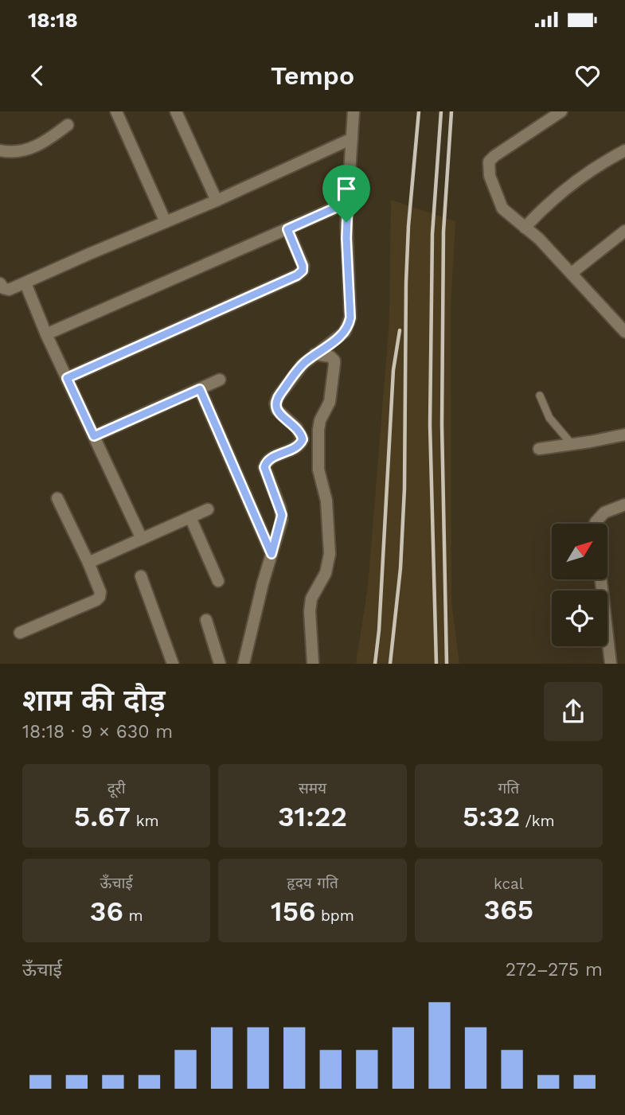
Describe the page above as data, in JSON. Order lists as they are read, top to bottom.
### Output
{
  "north": "top right",
  "page": {
    "status": "18:18",
    "header": "Tempo",
    "heading": ["शाम की दौड़", "18:18 · 9 × 630 m"],
    "stats": [
      ["दूरी", "5.67 km"],
      ["समय", "31:22"],
      ["गति", "5:32 /km"],
      ["ऊँचाई", "36 m"],
      ["हृदय गति", "156 bpm"],
      ["kcal", "365"]
    ],
    "chart": ["ऊँचाई", "272–275 m"]
  }
}
